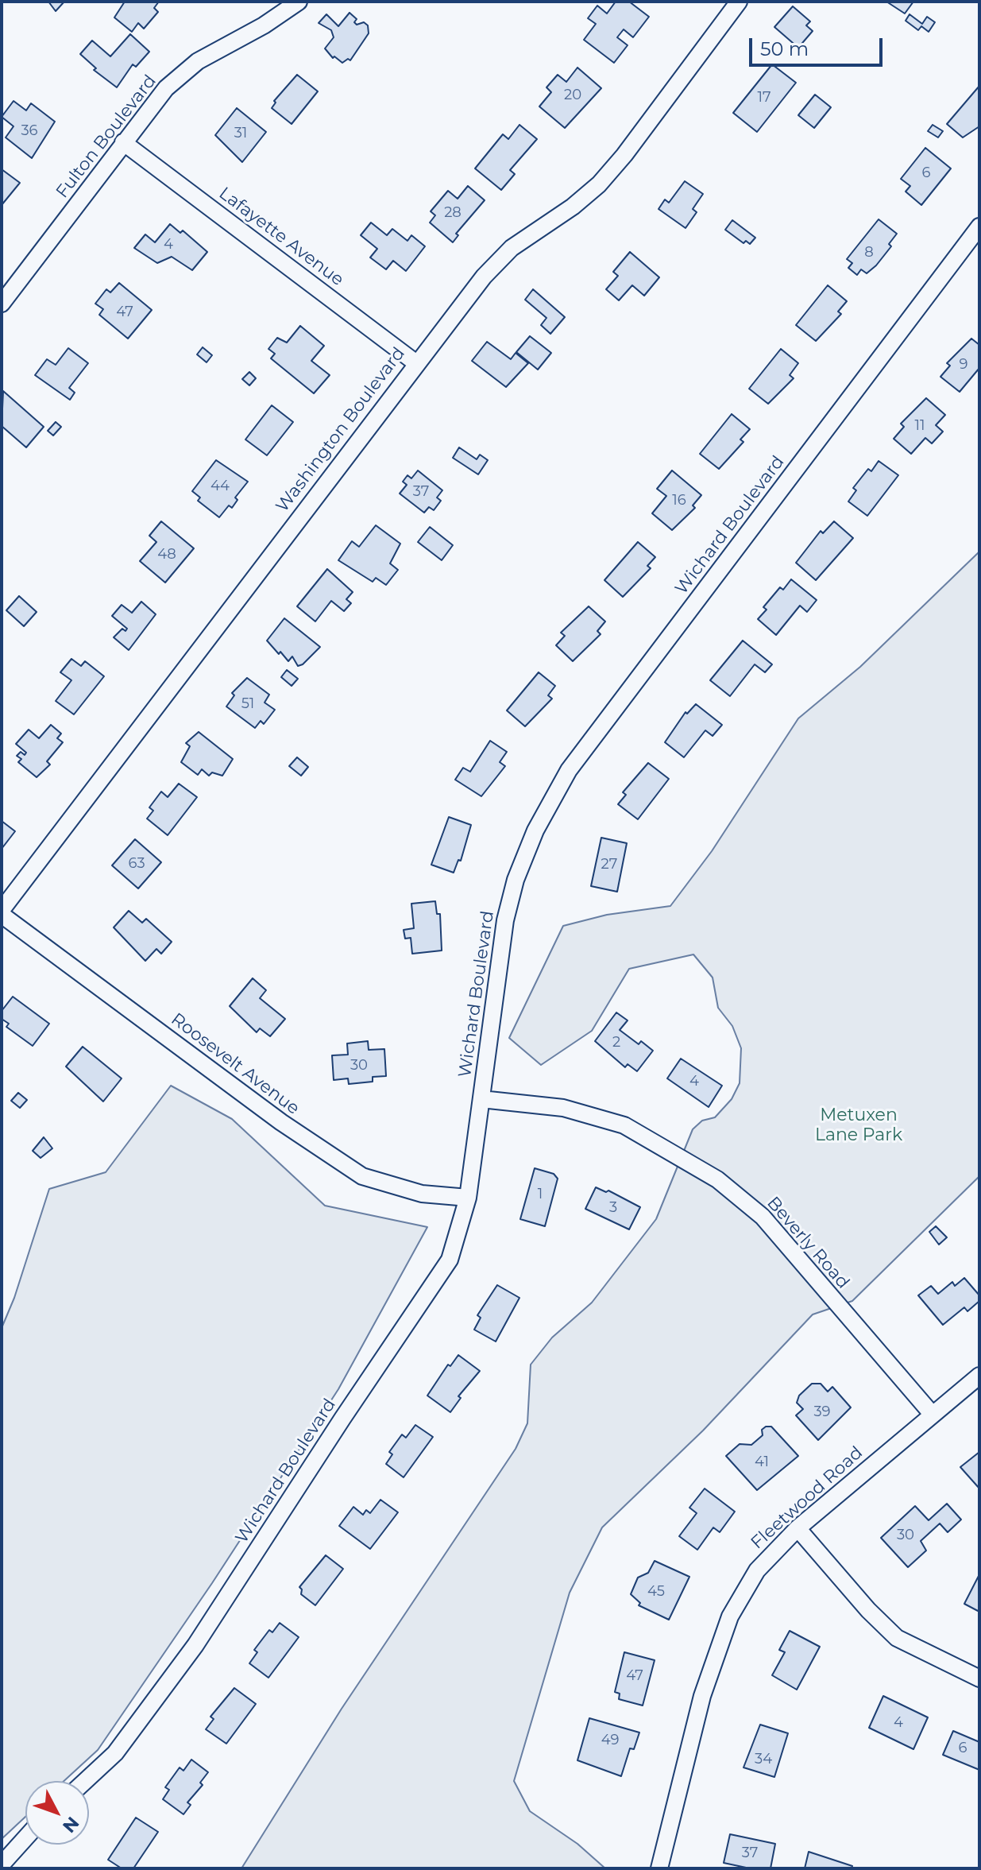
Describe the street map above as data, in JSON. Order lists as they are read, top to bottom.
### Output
{
  "streets": {
    "street": [
      "Fulton Boulevard",
      "Lafayette Avenue",
      "Washington Boulevard",
      "Wichard Boulevard",
      "Roosevelt Avenue",
      "Beverly Road",
      "Fleetwood Road"
    ]
  },
  "crossings": [
    ["Fulton Boulevard", "Lafayette Avenue"],
    ["Lafayette Avenue", "Washington Boulevard"],
    ["Washington Boulevard", "Roosevelt Avenue"],
    ["Wichard Boulevard", "Roosevelt Avenue"],
    ["Wichard Boulevard", "Beverly Road"],
    ["Beverly Road", "Fleetwood Road"]
  ],
  "parks": ["Metuxen Lane Park"],
  "house_numbers": [
    "20",
    "17",
    "36",
    "31",
    "6",
    "28",
    "4",
    "8",
    "47",
    "9",
    "11",
    "44",
    "37",
    "16",
    "48",
    "51",
    "63",
    "27",
    "2",
    "30",
    "4",
    "1",
    "3",
    "39",
    "41",
    "30",
    "45",
    "47",
    "4",
    "49",
    "6",
    "34",
    "37"
  ],
  "scale_bar": "50 m",
  "north": "bottom right"
}
